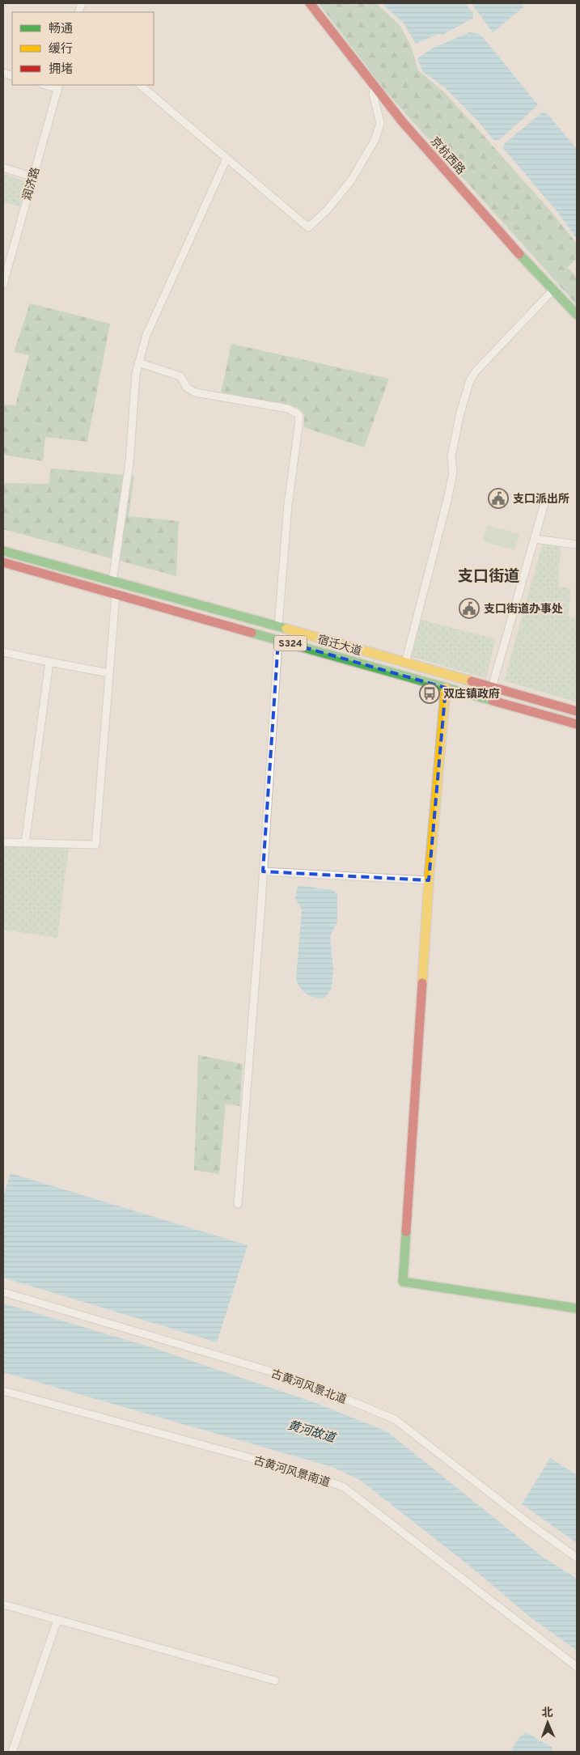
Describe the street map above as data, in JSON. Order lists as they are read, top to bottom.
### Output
{
  "streets": {
    "main road": ["京杭西路", "S324", "宿迁大道"],
    "street": ["润济路", "古黄河风景北道", "古黄河风景南道"]
  },
  "districts": ["支口街道"],
  "water": ["黄河故道"],
  "places": {
    "public building": ["支口派出所", "支口街道办事处"],
    "bus stop": ["双庄镇政府"]
  },
  "legend": ["畅通", "缓行", "拥堵"],
  "north": "top"
}
